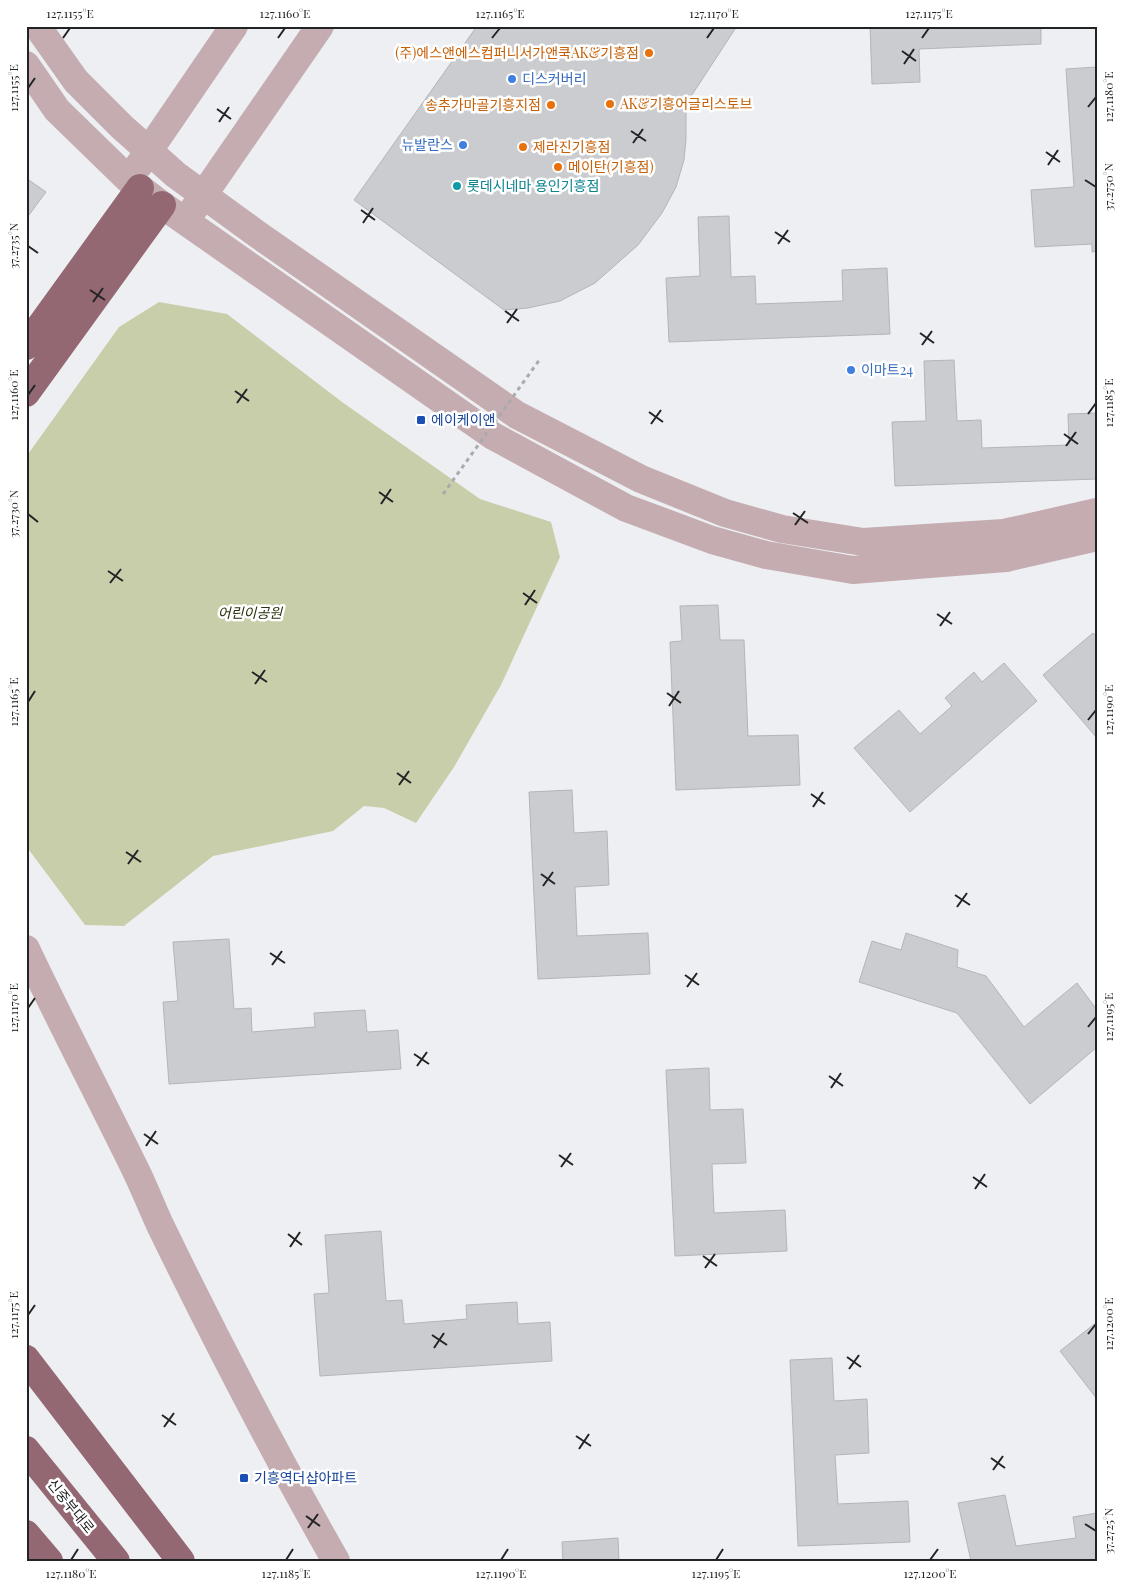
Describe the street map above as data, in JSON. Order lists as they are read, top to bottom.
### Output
{
  "streets": {
    "highway": ["신중부대로"]
  },
  "parks": ["어린이공원"],
  "places": {
    "other": [
      "(주)에스앤에스컴퍼니서가앤쿡AK&기흥점",
      "디스커버리",
      "AK&기흥어글리스토브",
      "송추가마골기흥지점",
      "뉴발란스",
      "제라진기흥점",
      "메이탄(기흥점)",
      "롯데시네마 용인기흥점",
      "이마트24"
    ],
    "transit": ["에이케이앤", "기흥역더샵아파트"]
  },
  "coordinates": [
    "127.1155°E",
    "127.1160°E",
    "127.1165°E",
    "127.1170°E",
    "127.1175°E",
    "127.1180°E",
    "37.2750°N",
    "37.2735°N",
    "127.1185°E",
    "37.2730°N",
    "127.1190°E",
    "127.1195°E",
    "127.1200°E",
    "37.2725°N"
  ]
}
